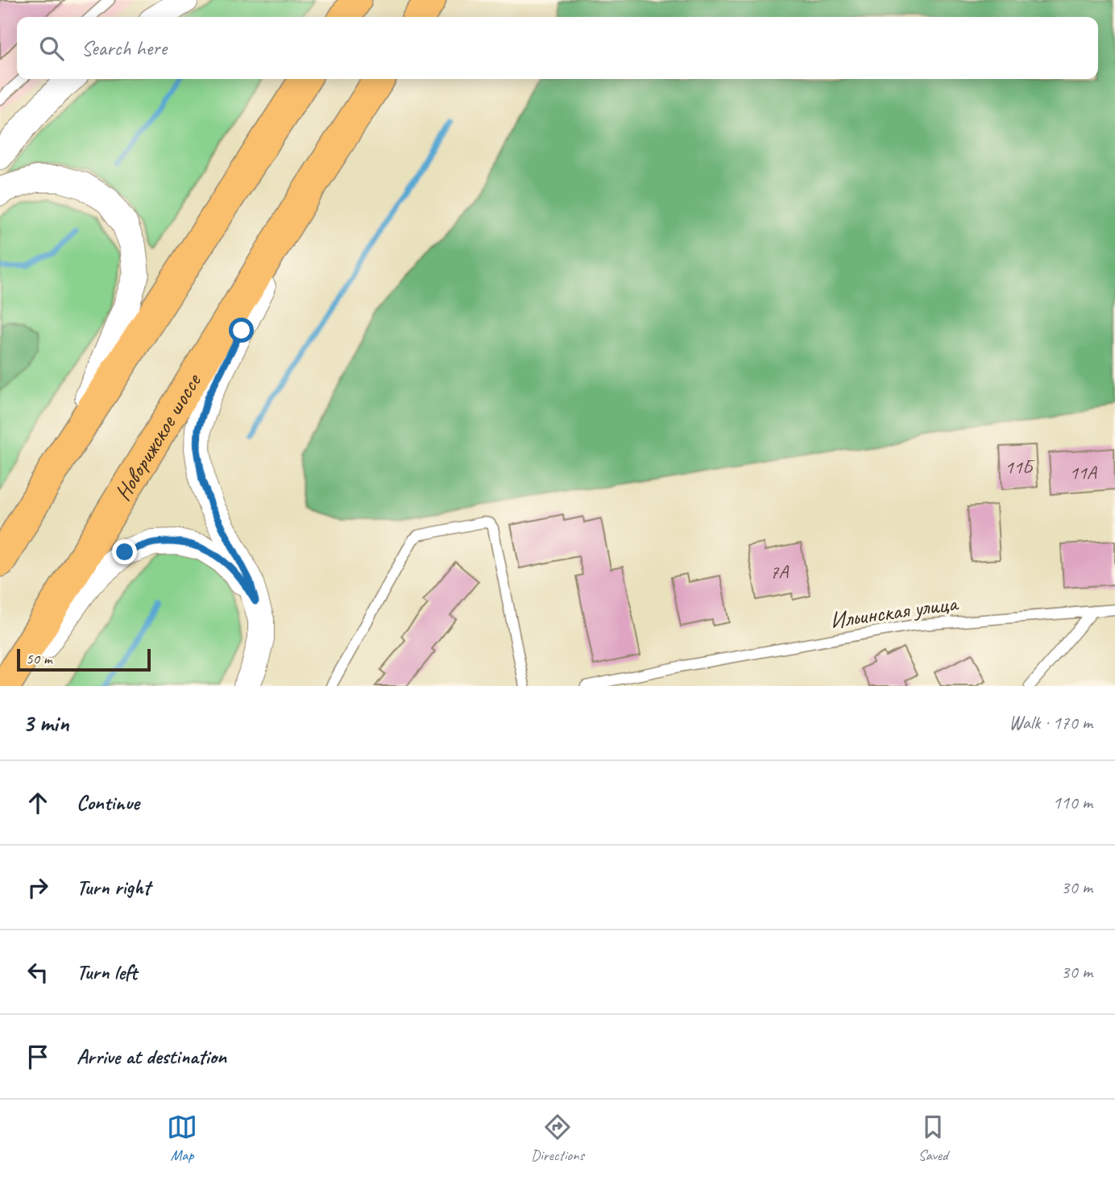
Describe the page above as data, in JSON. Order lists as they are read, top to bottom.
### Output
{
  "streets": {
    "highway": ["Новорижское шоссе"],
    "lane": ["Ильинская улица"]
  },
  "house_numbers": ["11Б", "11А", "7А"],
  "scale_bar": "50 m",
  "page": {
    "search": "Search here",
    "scale": "50 m",
    "heading": ["3 min", "Walk · 170 m"],
    "list": [
      ["Continue", "110 m"],
      ["Turn right", "30 m"],
      ["Turn left", "30 m"],
      "Arrive at destination"
    ],
    "nav": ["Map", "Directions", "Saved"]
  }
}
